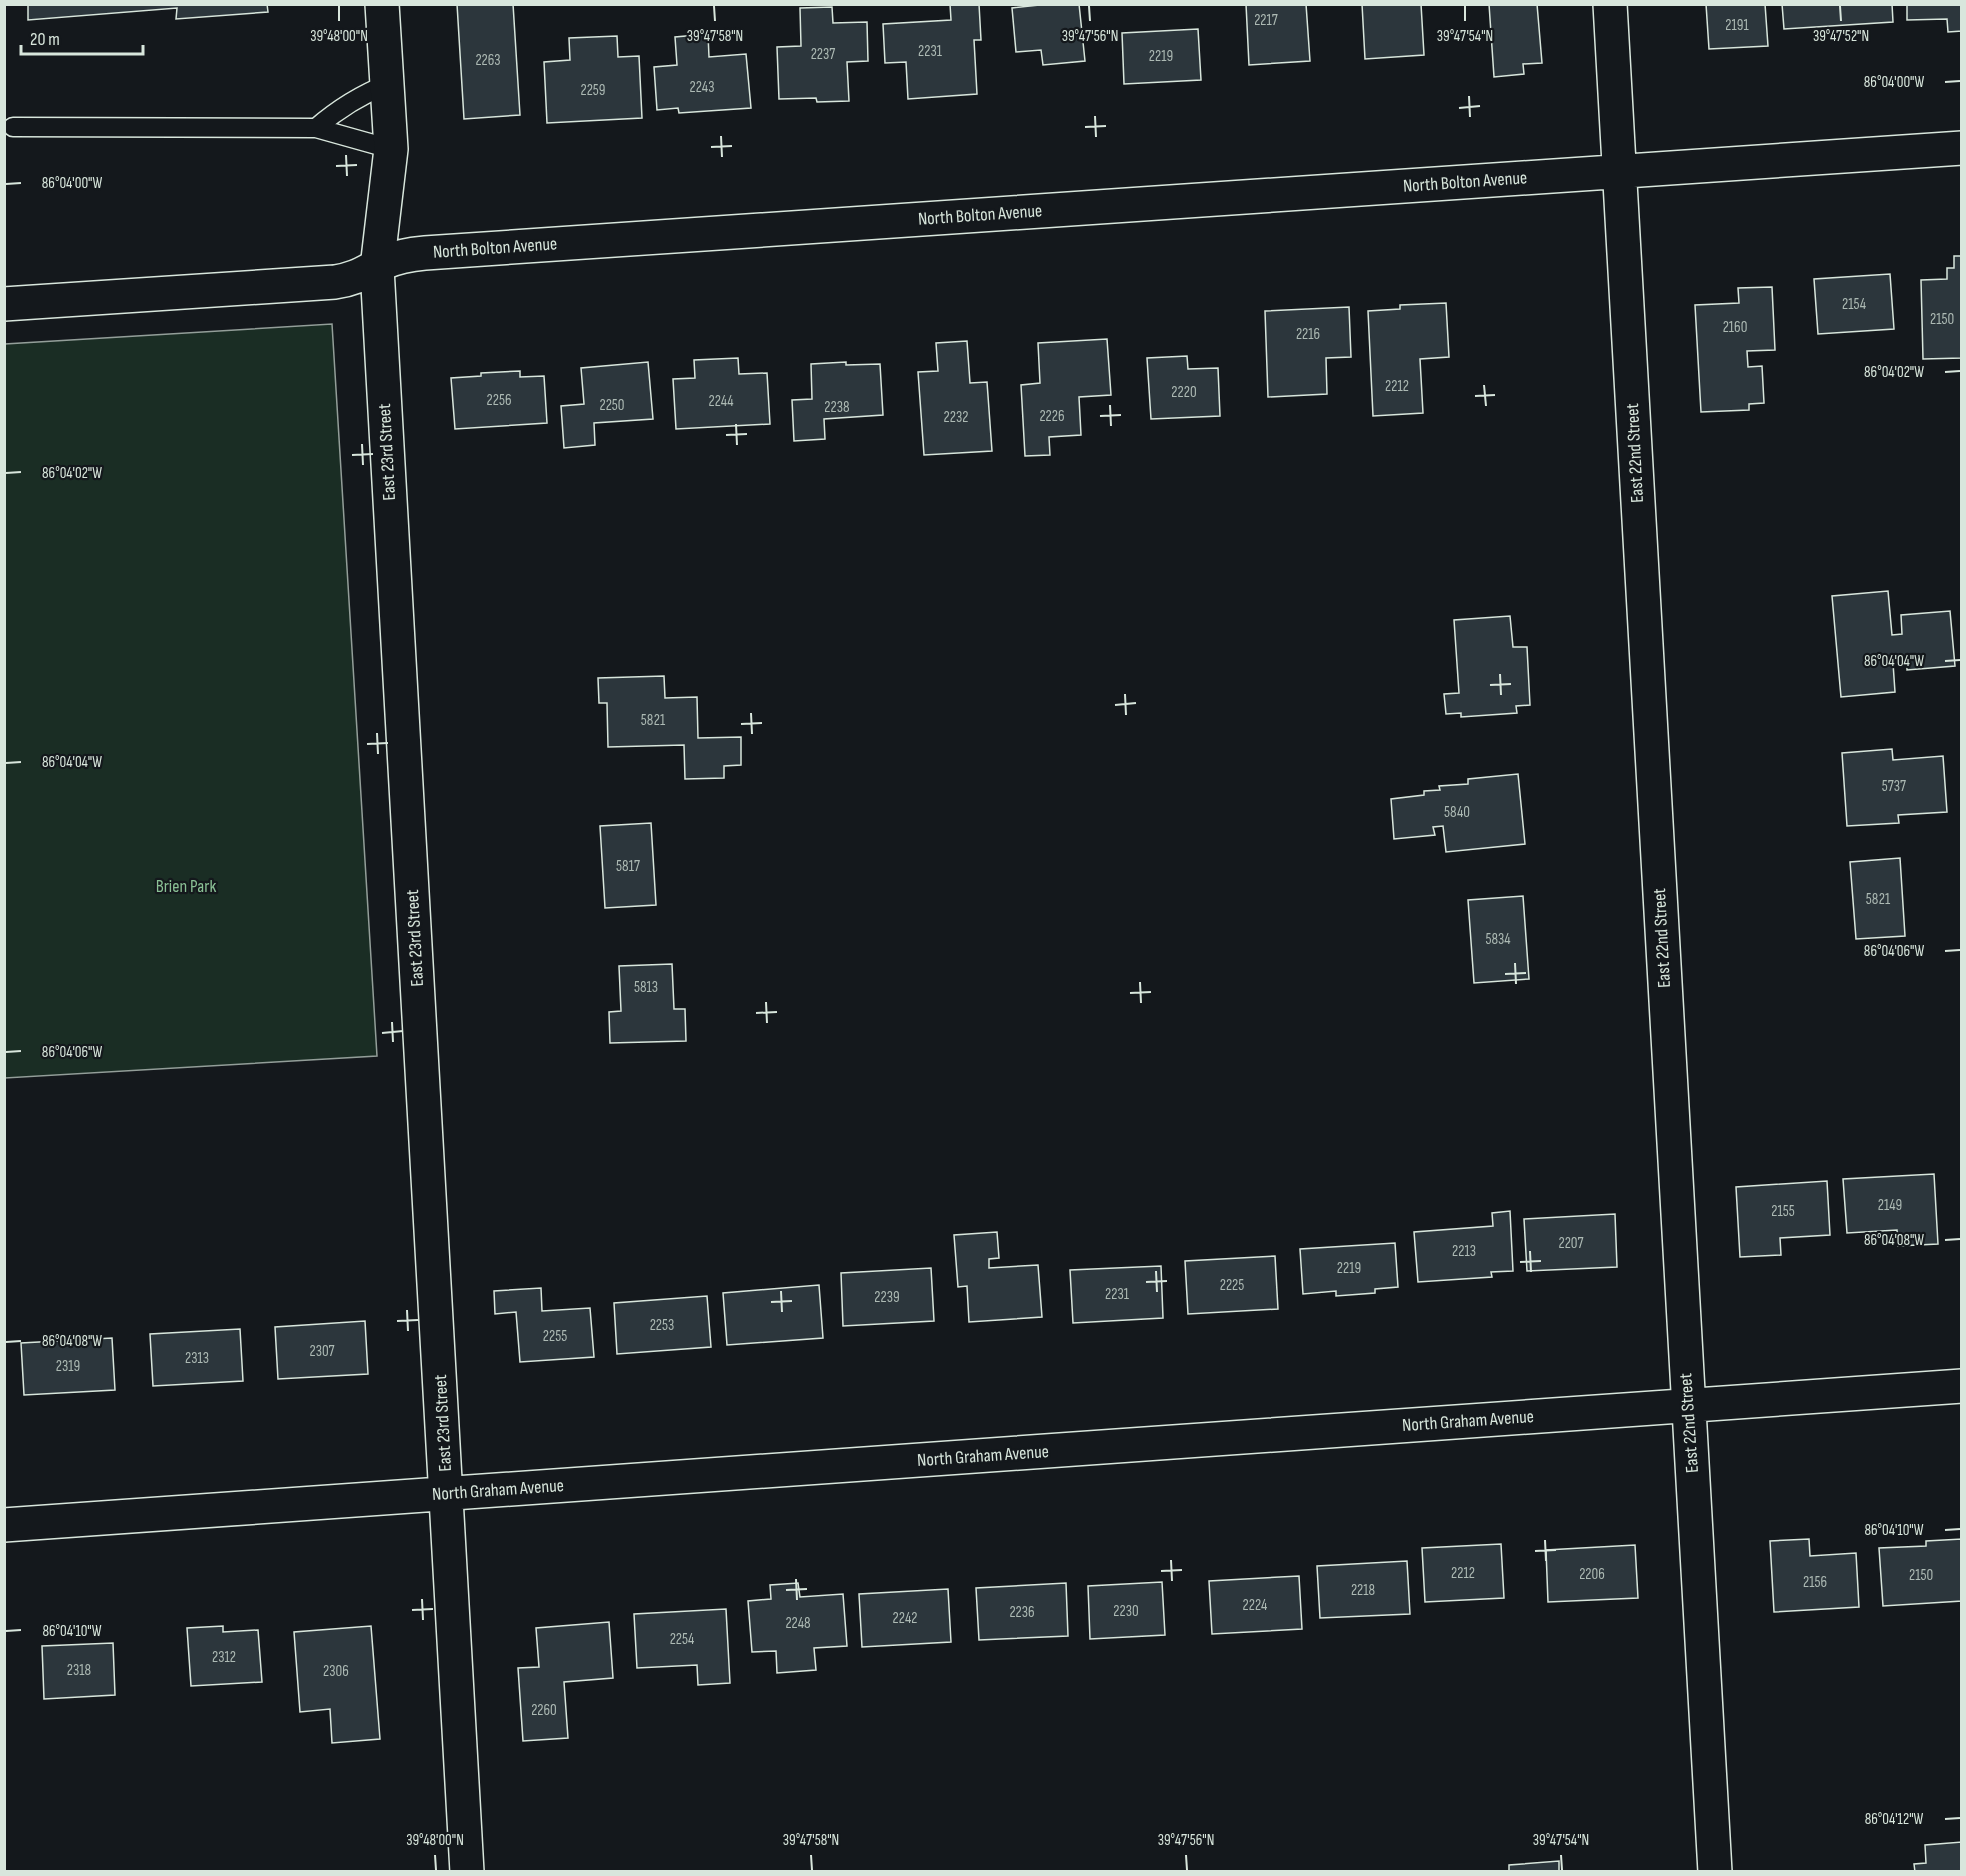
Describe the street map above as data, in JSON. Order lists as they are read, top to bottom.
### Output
{
  "streets": {
    "street": [
      "North Bolton Avenue",
      "East 23rd Street",
      "East 22nd Street",
      "North Graham Avenue"
    ]
  },
  "crossings": [
    ["North Bolton Avenue", "East 23rd Street"],
    ["North Bolton Avenue", "East 22nd Street"],
    ["East 23rd Street", "North Graham Avenue"],
    ["East 22nd Street", "North Graham Avenue"]
  ],
  "parks": ["Brien Park"],
  "house_numbers": [
    "2217",
    "2191",
    "2231",
    "2237",
    "2219",
    "2263",
    "2243",
    "2259",
    "2154",
    "2150",
    "2160",
    "2216",
    "2212",
    "2220",
    "2256",
    "2244",
    "2250",
    "2238",
    "2226",
    "2232",
    "5821",
    "5737",
    "5840",
    "5817",
    "5821",
    "5834",
    "5813",
    "2149",
    "2155",
    "2207",
    "2213",
    "2219",
    "2225",
    "2231",
    "2239",
    "2253",
    "2255",
    "2307",
    "2313",
    "2319",
    "2212",
    "2206",
    "2150",
    "2156",
    "2218",
    "2224",
    "2230",
    "2236",
    "2242",
    "2248",
    "2254",
    "2312",
    "2318",
    "2306",
    "2260"
  ],
  "scale_bar": "20 m",
  "coordinates": [
    "39°48'00\"N",
    "39°47'58\"N",
    "39°47'56\"N",
    "39°47'54\"N",
    "39°47'52\"N",
    "86°04'00\"W",
    "86°04'02\"W",
    "86°04'04\"W",
    "86°04'06\"W",
    "86°04'08\"W",
    "86°04'10\"W",
    "86°04'12\"W"
  ]
}
